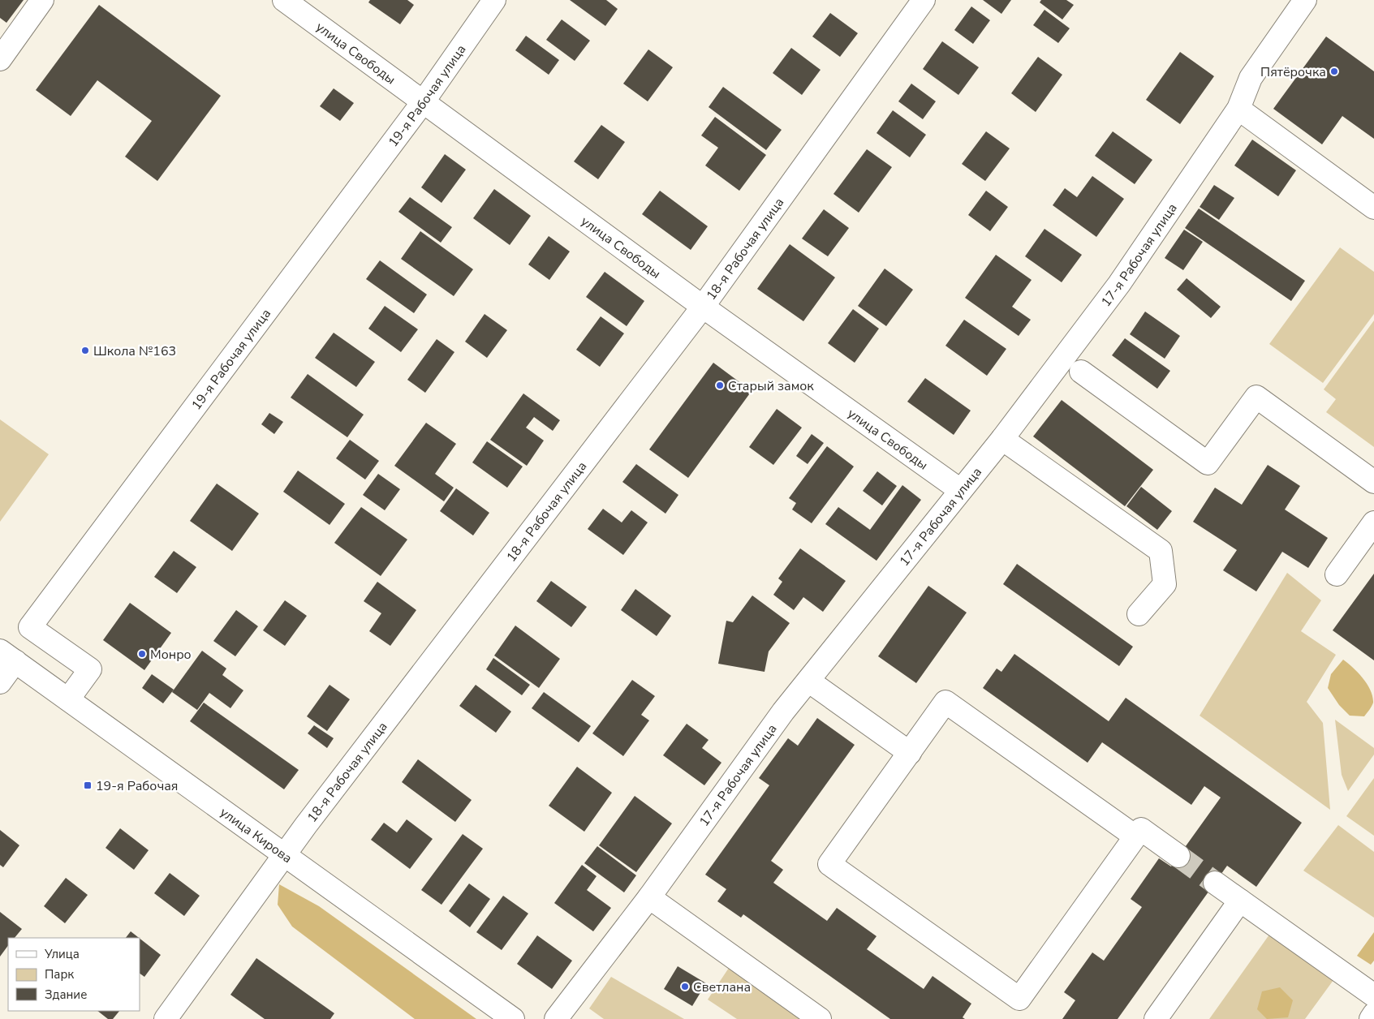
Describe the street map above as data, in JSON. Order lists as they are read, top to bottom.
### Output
{
  "streets": {
    "street": [
      "улица Свободы",
      "19-я Рабочая улица",
      "18-я Рабочая улица",
      "17-я Рабочая улица",
      "улица Кирова"
    ]
  },
  "crossings": [
    ["улица Свободы", "19-я Рабочая улица"],
    ["улица Свободы", "18-я Рабочая улица"],
    ["улица Свободы", "17-я Рабочая улица"],
    ["19-я Рабочая улица", "улица Кирова"],
    ["18-я Рабочая улица", "улица Кирова"]
  ],
  "places": {
    "other": [
      "Пятёрочка",
      "Школа №163",
      "Старый замок",
      "Монро",
      "Светлана"
    ],
    "transit": ["19-я Рабочая"]
  },
  "legend": ["Улица", "Парк", "Здание"]
}
